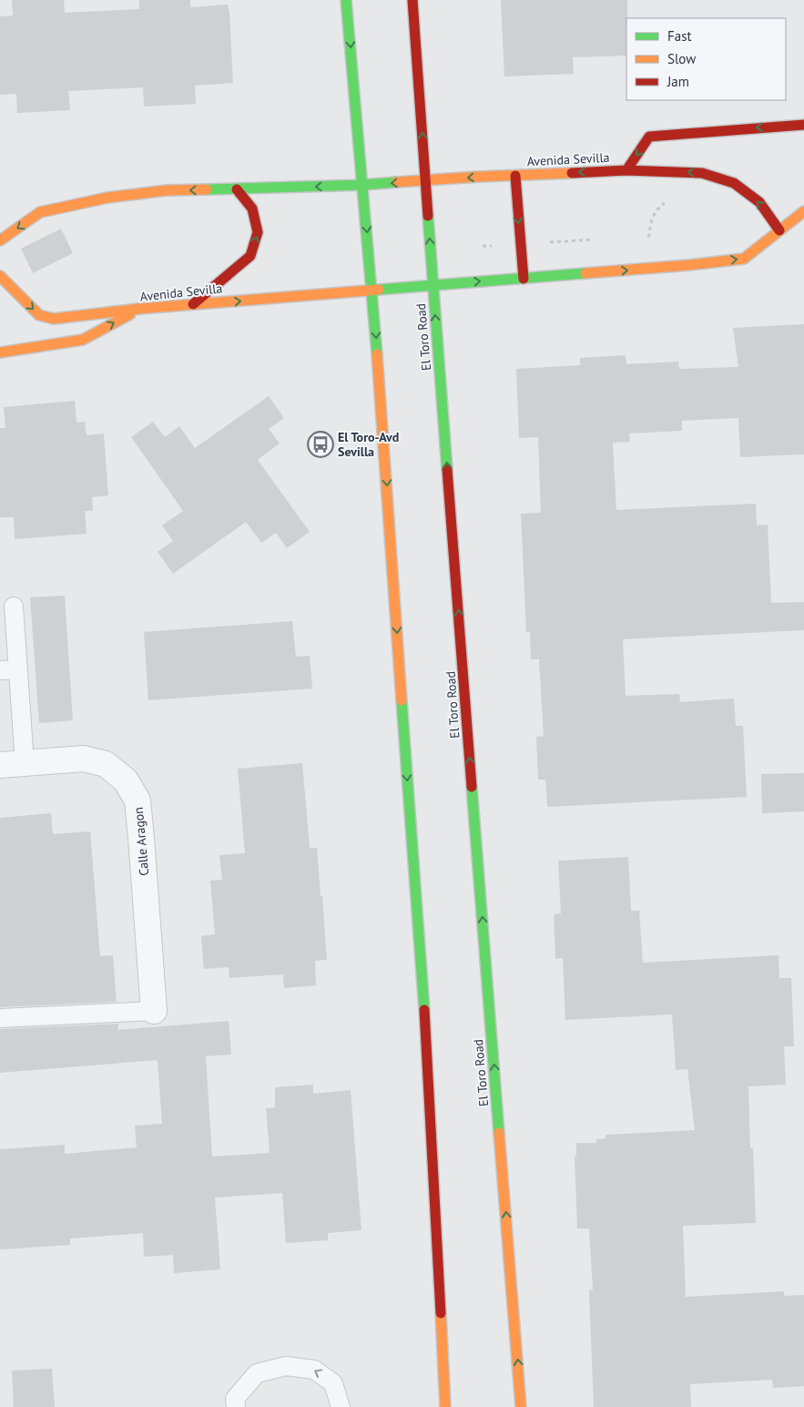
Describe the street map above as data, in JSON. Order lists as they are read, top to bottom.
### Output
{
  "streets": {
    "main road": ["Avenida Sevilla", "El Toro Road"],
    "street": ["Calle Aragon"]
  },
  "crossings": [
    ["Avenida Sevilla", "El Toro Road"]
  ],
  "places": {
    "bus stop": ["El Toro-Avd Sevilla"]
  },
  "legend": ["Fast", "Slow", "Jam"]
}
